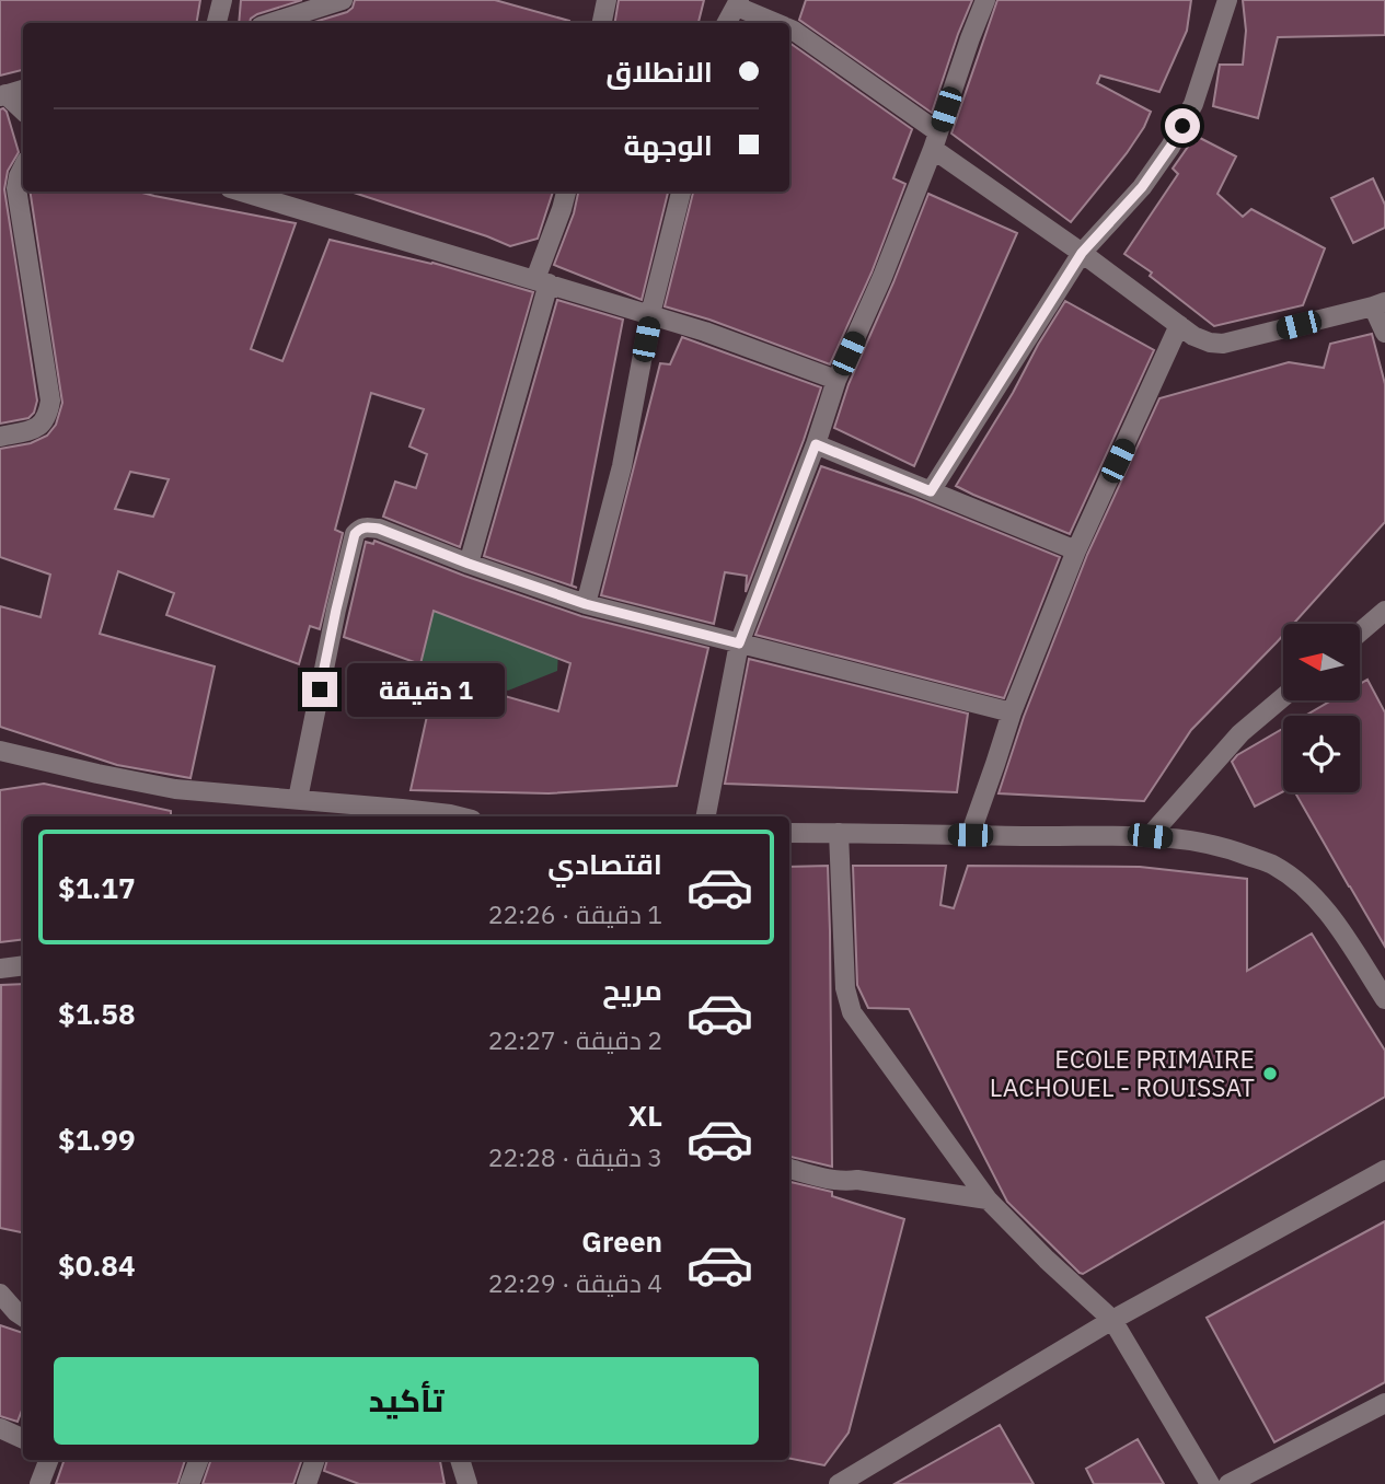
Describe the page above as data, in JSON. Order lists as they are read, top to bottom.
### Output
{
  "places": ["ECOLE PRIMAIRE LACHOUEL - ROUISSAT"],
  "north": "left",
  "page": {
    "banner": ["الانطلاق", "الوجهة"],
    "bubble": "1 دقيقة",
    "list": [
      {
        "name": "اقتصادي",
        "note": "1 دقيقة · 22:26",
        "value": "$1.17"
      },
      {
        "name": "مريح",
        "note": "2 دقيقة · 22:27",
        "value": "$1.58"
      },
      {
        "name": "XL",
        "note": "3 دقيقة · 22:28",
        "value": "$1.99"
      },
      {
        "name": "Green",
        "note": "4 دقيقة · 22:29",
        "value": "$0.84"
      }
    ],
    "buttons": "تأكيد"
  }
}
